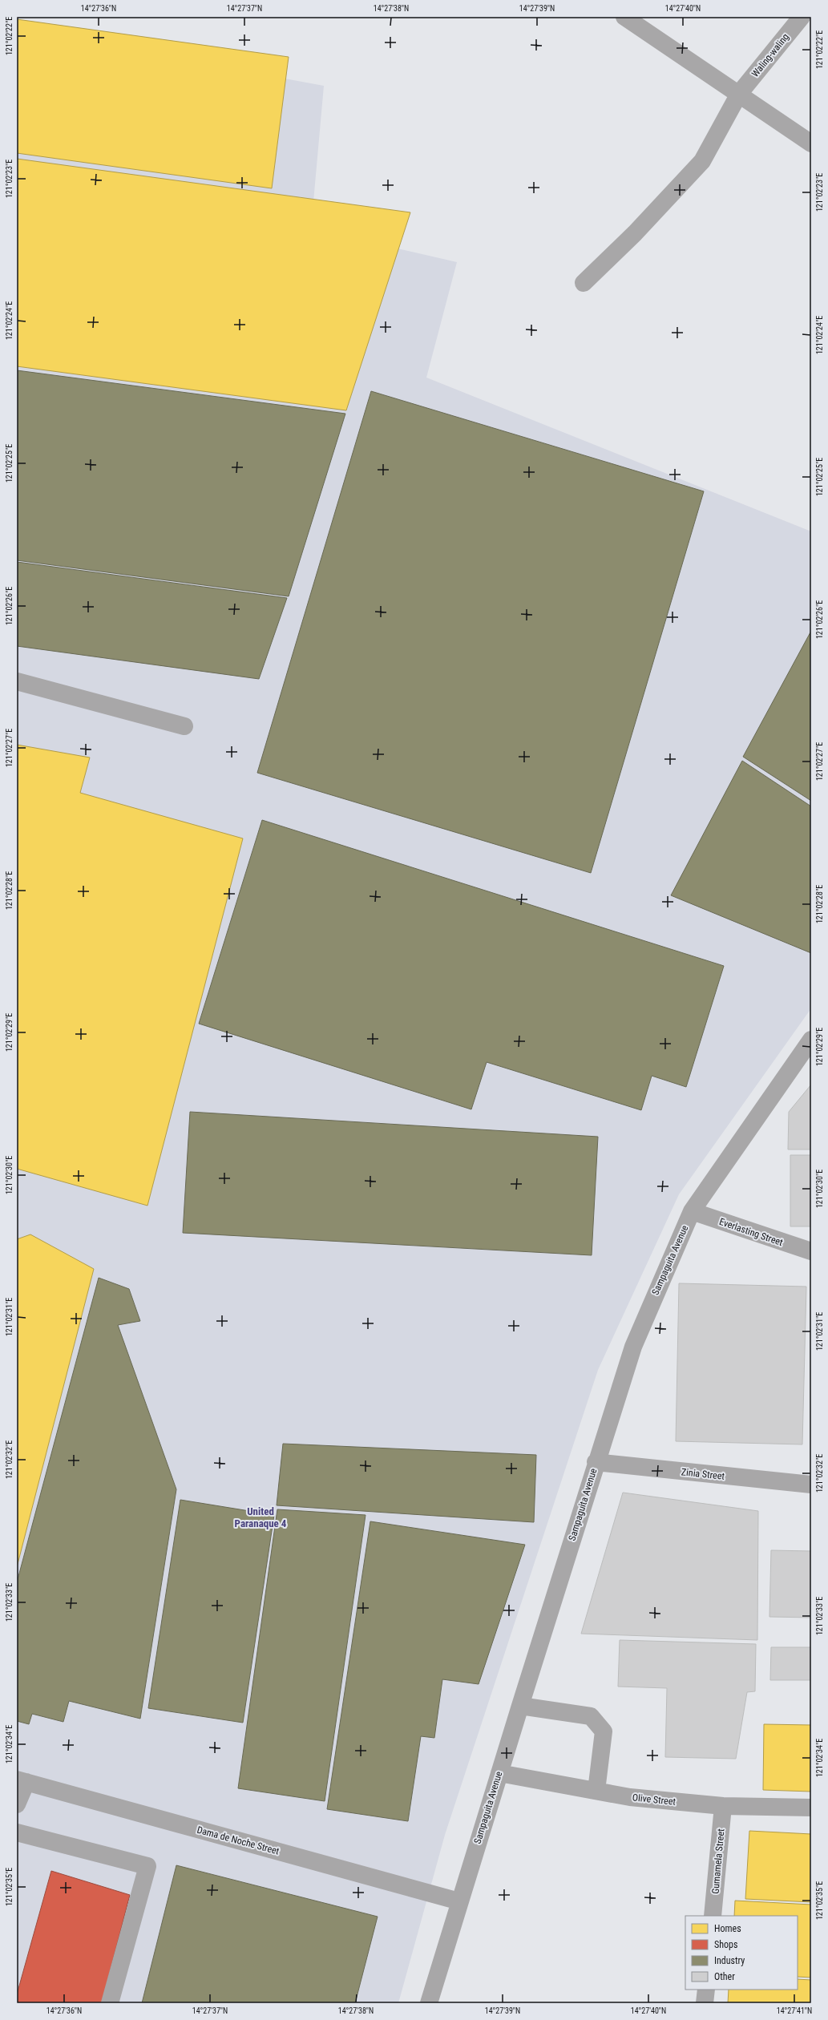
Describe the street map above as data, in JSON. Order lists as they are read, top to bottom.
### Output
{
  "streets": {
    "street": [
      "Waling-waling",
      "Everlasting Street",
      "Sampaguita Avenue",
      "Zinia Street",
      "Olive Street",
      "Dama de Noche Street",
      "Gumamela Street"
    ]
  },
  "crossings": [
    ["Everlasting Street", "Sampaguita Avenue"],
    ["Sampaguita Avenue", "Zinia Street"],
    ["Sampaguita Avenue", "Olive Street"],
    ["Sampaguita Avenue", "Dama de Noche Street"],
    ["Olive Street", "Gumamela Street"]
  ],
  "districts": ["United Paranaque 4"],
  "legend": [
    "Homes",
    "Shops",
    "Industry",
    "Other"
  ],
  "coordinates": [
    "14°27'36\"N",
    "14°27'37\"N",
    "14°27'38\"N",
    "14°27'39\"N",
    "14°27'40\"N",
    "121°02'22\"E",
    "121°02'23\"E",
    "121°02'24\"E",
    "121°02'25\"E",
    "121°02'26\"E",
    "121°02'27\"E",
    "121°02'28\"E",
    "121°02'29\"E",
    "121°02'30\"E",
    "121°02'31\"E",
    "121°02'32\"E",
    "121°02'33\"E",
    "121°02'34\"E",
    "121°02'35\"E",
    "14°27'41\"N"
  ]
}
